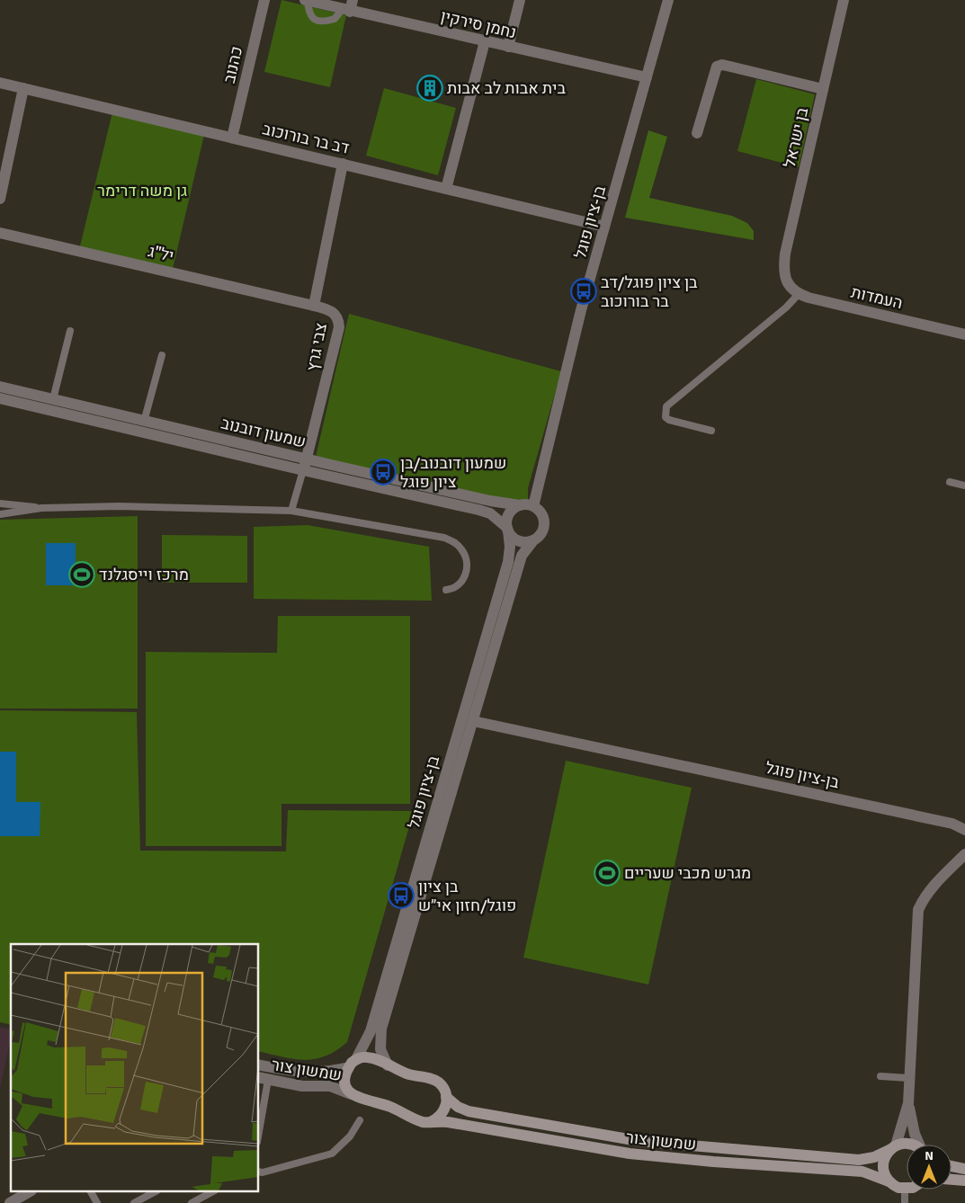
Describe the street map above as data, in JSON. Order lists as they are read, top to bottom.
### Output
{
  "streets": {
    "main road": ["שמשון צור"],
    "street": [
      "נחמן סירקין",
      "כהנוב",
      "בן ישראל",
      "דב בר בורוכוב",
      "בן-ציון פוגל",
      "יל\"ג",
      "העמדות",
      "צבי גרץ",
      "שמעון דובנוב"
    ]
  },
  "crossings": [
    ["נחמן סירקין", "בן-ציון פוגל"],
    ["כהנוב", "דב בר בורוכוב"],
    ["בן ישראל", "העמדות"],
    ["דב בר בורוכוב", "בן-ציון פוגל"],
    ["דב בר בורוכוב", "צבי גרץ"],
    ["בן-ציון פוגל", "שמעון דובנוב"],
    ["בן-ציון פוגל", "שמשון צור"],
    ["יל\"ג", "צבי גרץ"],
    ["צבי גרץ", "שמעון דובנוב"]
  ],
  "parks": ["גן משה דרימר"],
  "places": {
    "building": ["בית אבות לב אבות"],
    "bus stop": ["בן ציון פוגל/דב בר בורוכוב", "שמעון דובנוב/בן ציון פוגל", "בן ציון פוגל/חזון אי״ש"],
    "sports": ["מרכז וייסגלנד", "מגרש מכבי שעריים"]
  },
  "north": "top"
}
